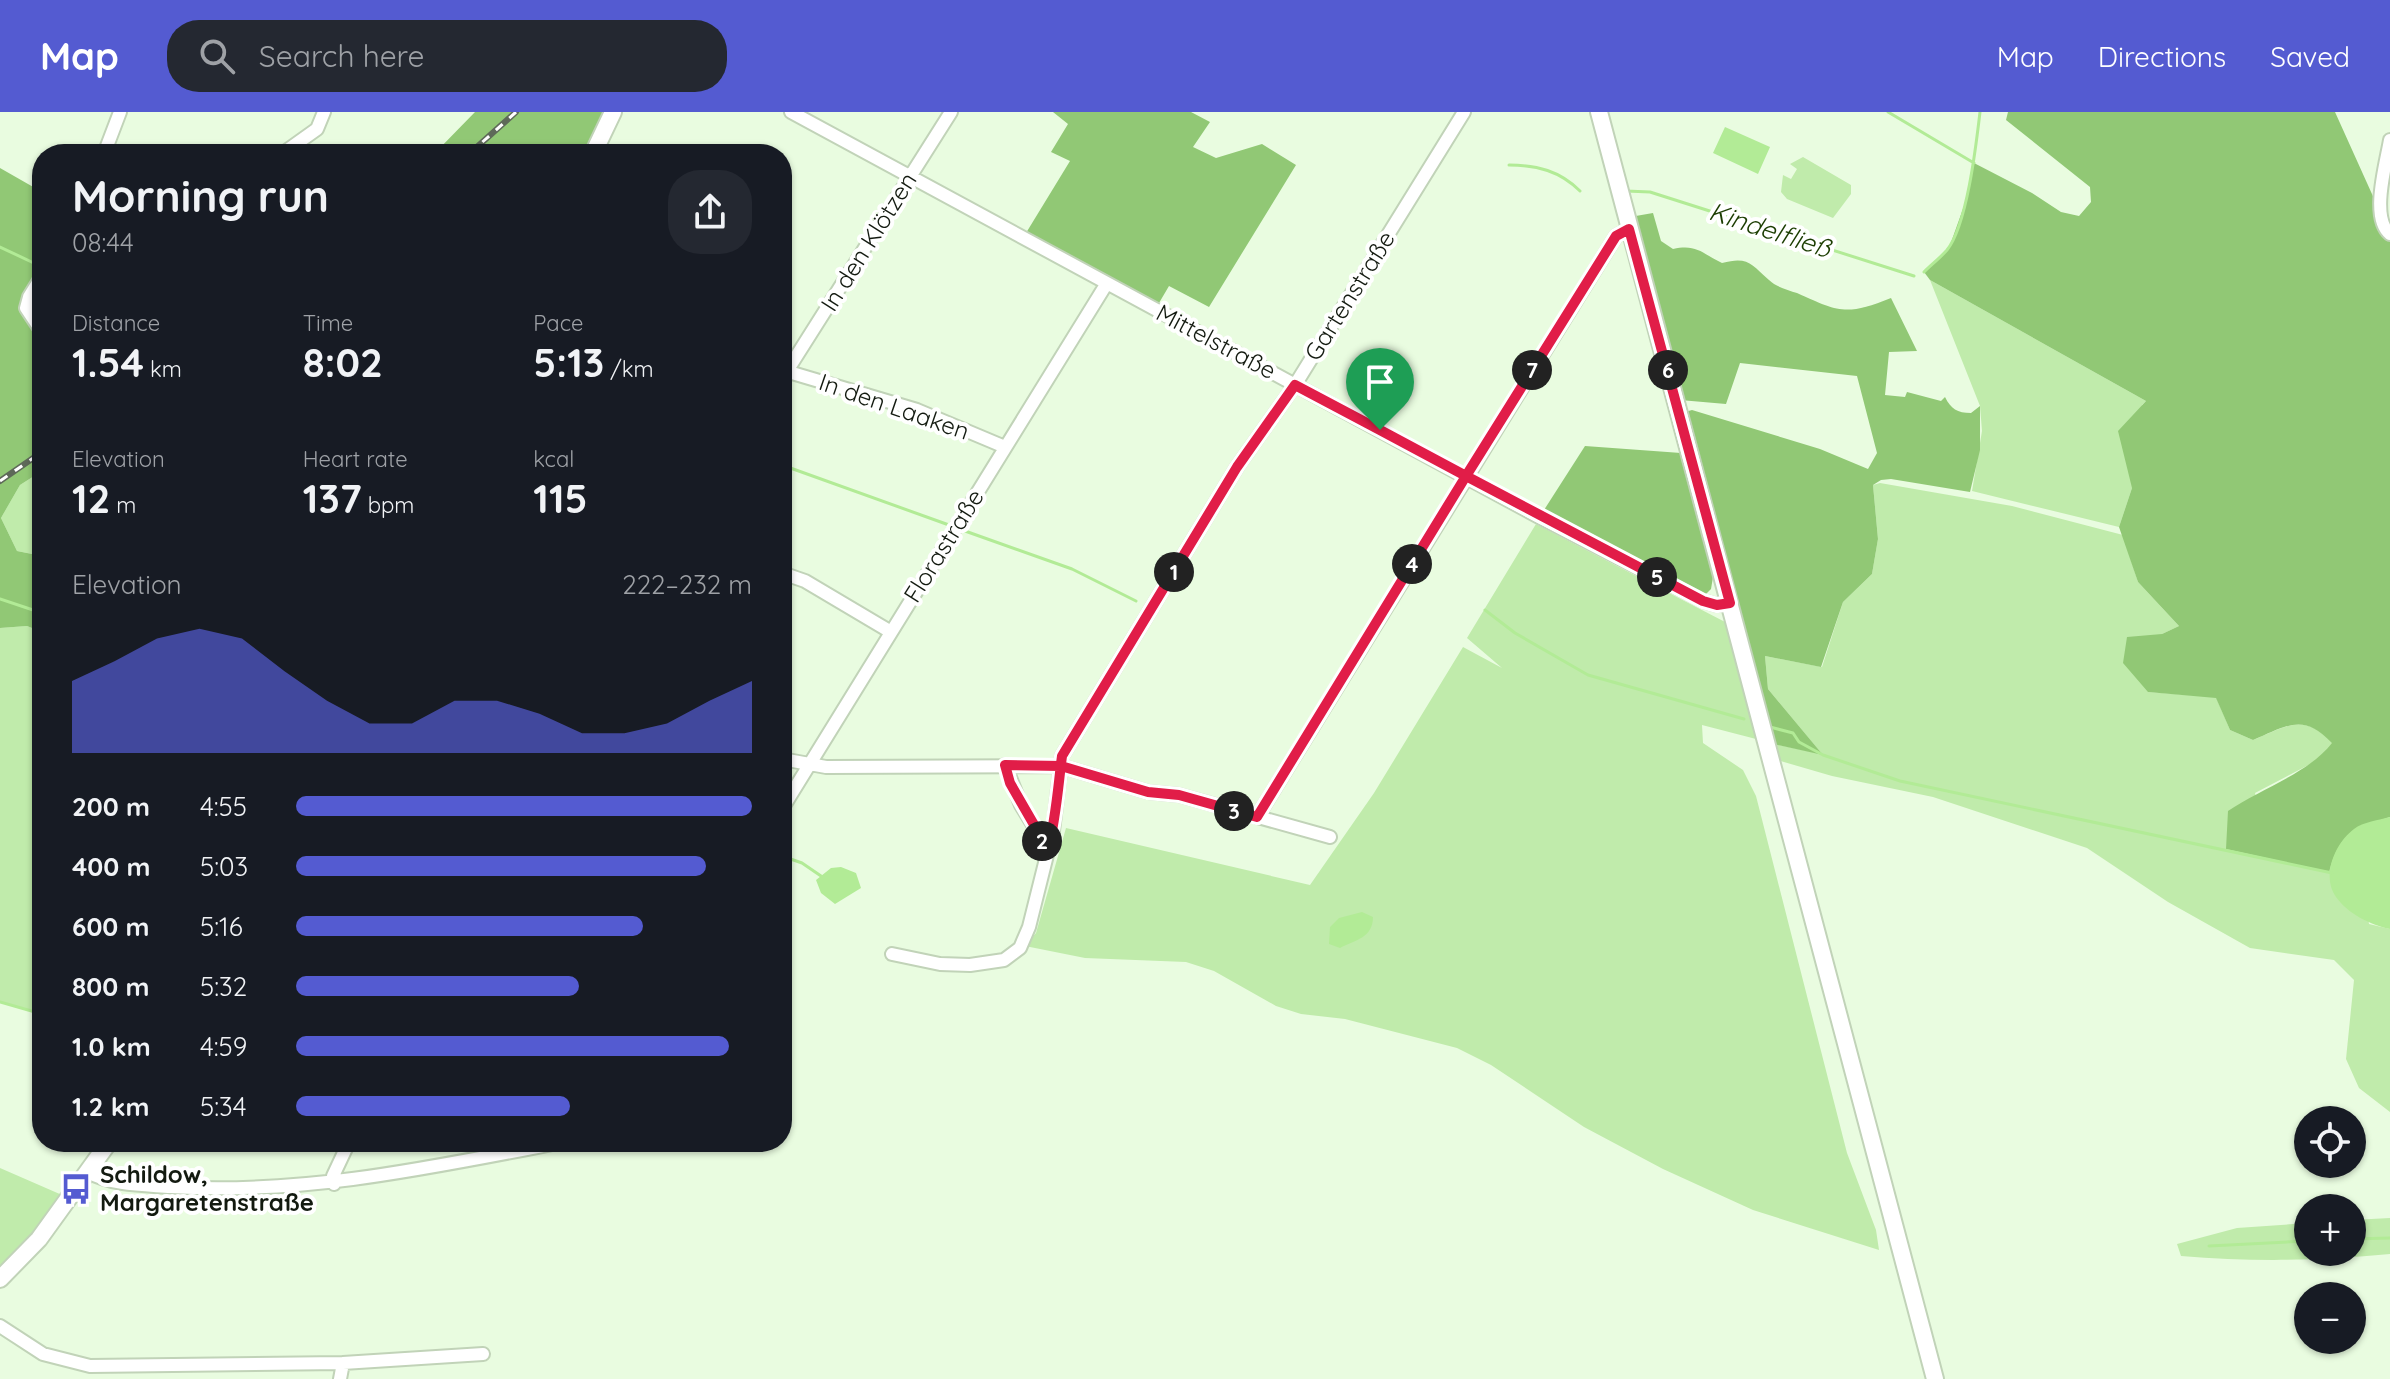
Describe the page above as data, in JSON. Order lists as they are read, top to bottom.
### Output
{
  "streets": {
    "street": [
      "In den Klötzen",
      "Gartenstraße",
      "Mittelstraße",
      "In den Laaken",
      "Florastraße"
    ]
  },
  "crossings": [
    ["In den Klötzen", "Mittelstraße"],
    ["Gartenstraße", "Mittelstraße"],
    ["Mittelstraße", "Florastraße"],
    ["In den Laaken", "Florastraße"]
  ],
  "water": ["Kindelfließ"],
  "places": {
    "bus stop": ["Schildow, Margaretenstraße"]
  },
  "page": {
    "header": "Map",
    "search": "Search here",
    "nav": ["Map", "Directions", "Saved"],
    "heading": ["Morning run", "08:44"],
    "stats": [
      ["Distance", "1.54 km"],
      ["Time", "8:02"],
      ["Pace", "5:13 /km"],
      ["Elevation", "12 m"],
      ["Heart rate", "137 bpm"],
      ["kcal", "115"]
    ],
    "pins": [
      "6",
      "7",
      "4",
      "1",
      "5",
      "3",
      "2"
    ],
    "chart": ["Elevation", "222–232 m"],
    "list": [
      {
        "name": "200 m",
        "note": "4:55"
      },
      {
        "name": "400 m",
        "note": "5:03"
      },
      {
        "name": "600 m",
        "note": "5:16"
      },
      {
        "name": "800 m",
        "note": "5:32"
      },
      {
        "name": "1.0 km",
        "note": "4:59"
      },
      {
        "name": "1.2 km",
        "note": "5:34"
      }
    ],
    "map_buttons": ["+", "−"]
  }
}
